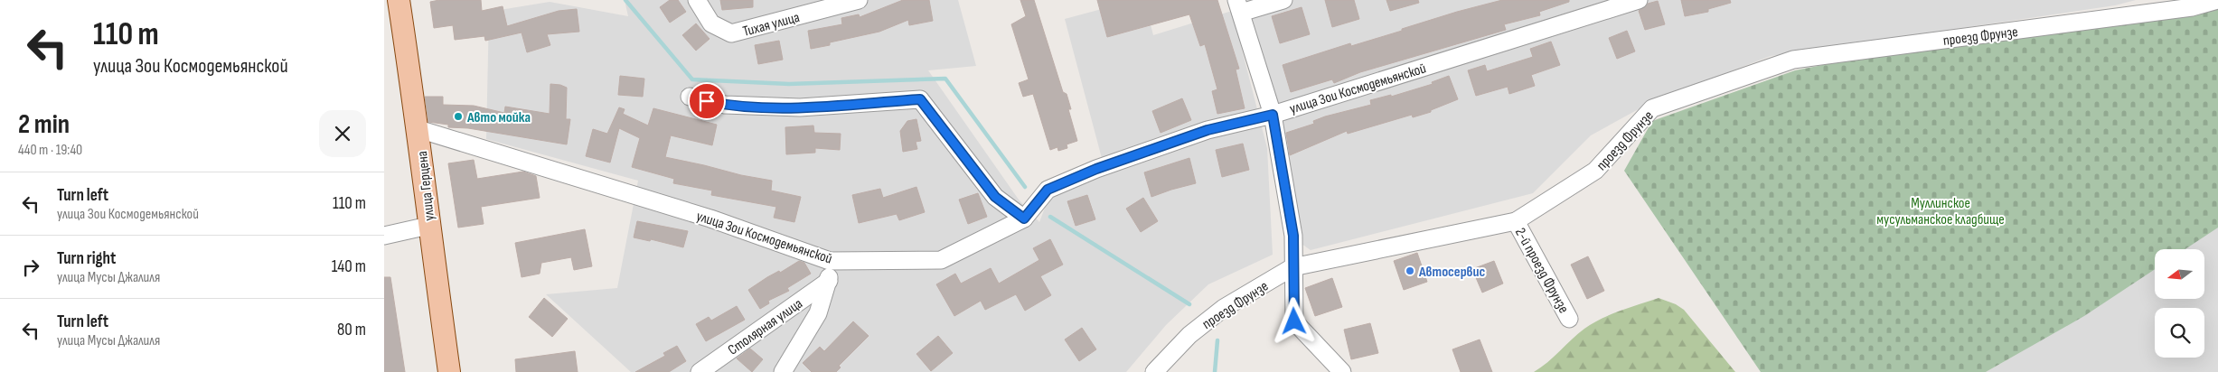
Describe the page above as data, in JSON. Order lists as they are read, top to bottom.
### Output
{
  "streets": {
    "main road": ["улица Герцена"],
    "street": [
      "Тихая улица",
      "проезд Фрунзе",
      "улица Зои Космодемьянской",
      "2-й проезд Фрунзе",
      "Столярная улица"
    ]
  },
  "crossings": [
    ["проезд Фрунзе", "2-й проезд Фрунзе"],
    ["улица Зои Космодемьянской", "улица Герцена"]
  ],
  "parks": ["Муллинское мусульманское кладбище"],
  "places": ["Авто мойка", "Автосервис"],
  "north": "left",
  "page": {
    "turn": ["110 m", "улица Зои Космодемьянской"],
    "heading": ["2 min", "440 m · 19:40"],
    "list": [
      {
        "name": "Turn left",
        "note": "улица Зои Космодемьянской",
        "value": "110 m"
      },
      {
        "name": "Turn right",
        "note": "улица Мусы Джалиля",
        "value": "140 m"
      },
      {
        "name": "Turn left",
        "note": "улица Мусы Джалиля",
        "value": "80 m"
      }
    ]
  }
}
